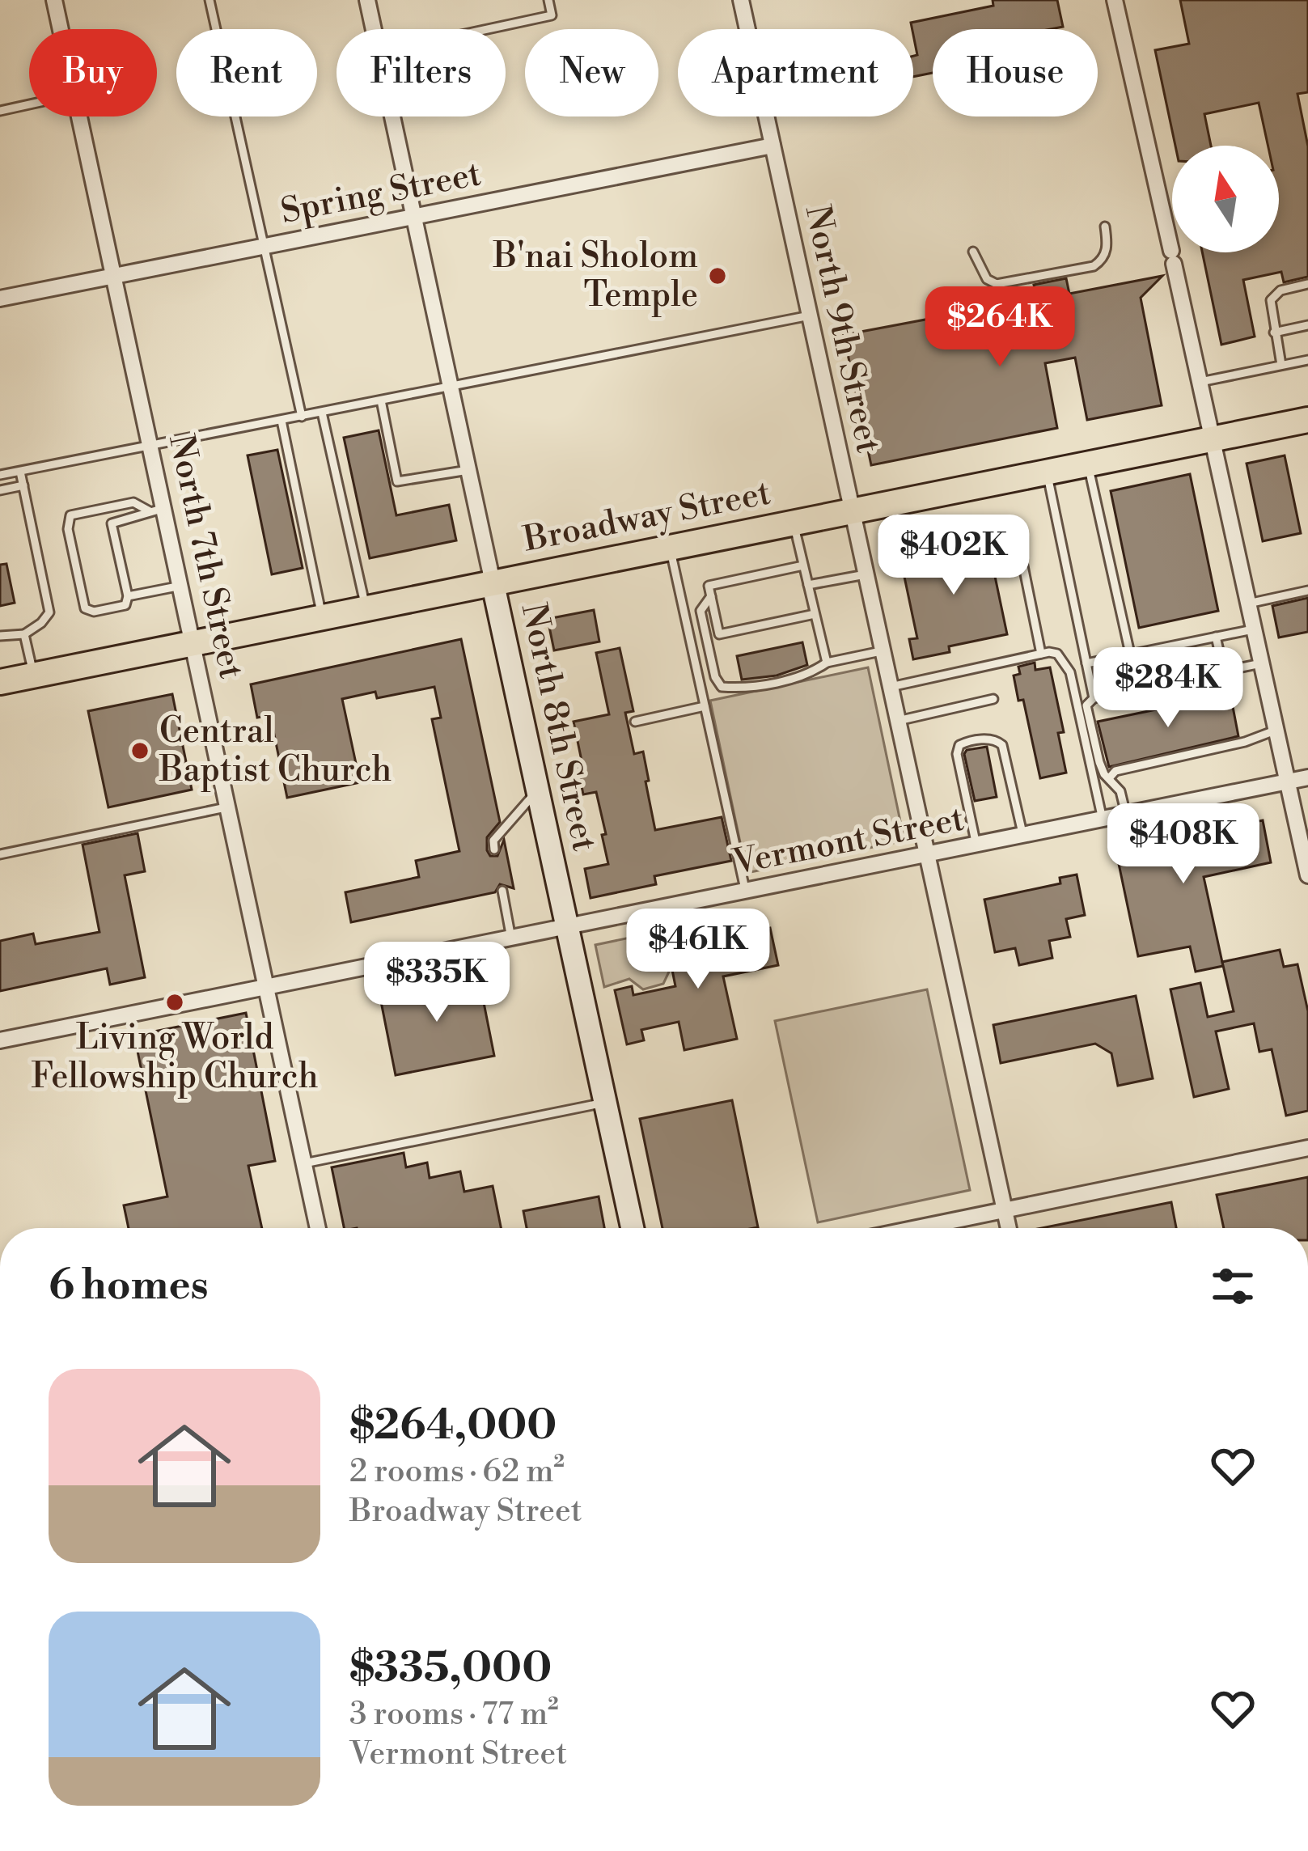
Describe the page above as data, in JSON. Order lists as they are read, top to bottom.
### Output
{
  "streets": {
    "main road": ["Broadway Street"],
    "street": [
      "Spring Street",
      "North 9th Street",
      "North 7th Street",
      "North 8th Street",
      "Vermont Street"
    ]
  },
  "crossings": [
    ["Spring Street", "North 9th Street"],
    ["Spring Street", "North 7th Street"],
    ["Spring Street", "North 8th Street"],
    ["North 9th Street", "Broadway Street"],
    ["North 9th Street", "Vermont Street"],
    ["Broadway Street", "North 7th Street"],
    ["Broadway Street", "North 8th Street"],
    ["North 7th Street", "Vermont Street"],
    ["North 8th Street", "Vermont Street"]
  ],
  "places": ["B'nai Sholom Temple", "Central Baptist Church", "Living World Fellowship Church"],
  "north": "top",
  "page": {
    "chip": [
      "Buy",
      "Rent",
      "Filters",
      "New",
      "Apartment",
      "House"
    ],
    "price": [
      "$264K",
      "$402K",
      "$284K",
      "$408K",
      "$461K",
      "$335K"
    ],
    "heading": "6 homes",
    "list": [
      {
        "name": "$264,000",
        "note": "2 rooms · 62 m² · Broadway Street"
      },
      {
        "name": "$335,000",
        "note": "3 rooms · 77 m² · Vermont Street"
      }
    ]
  }
}
